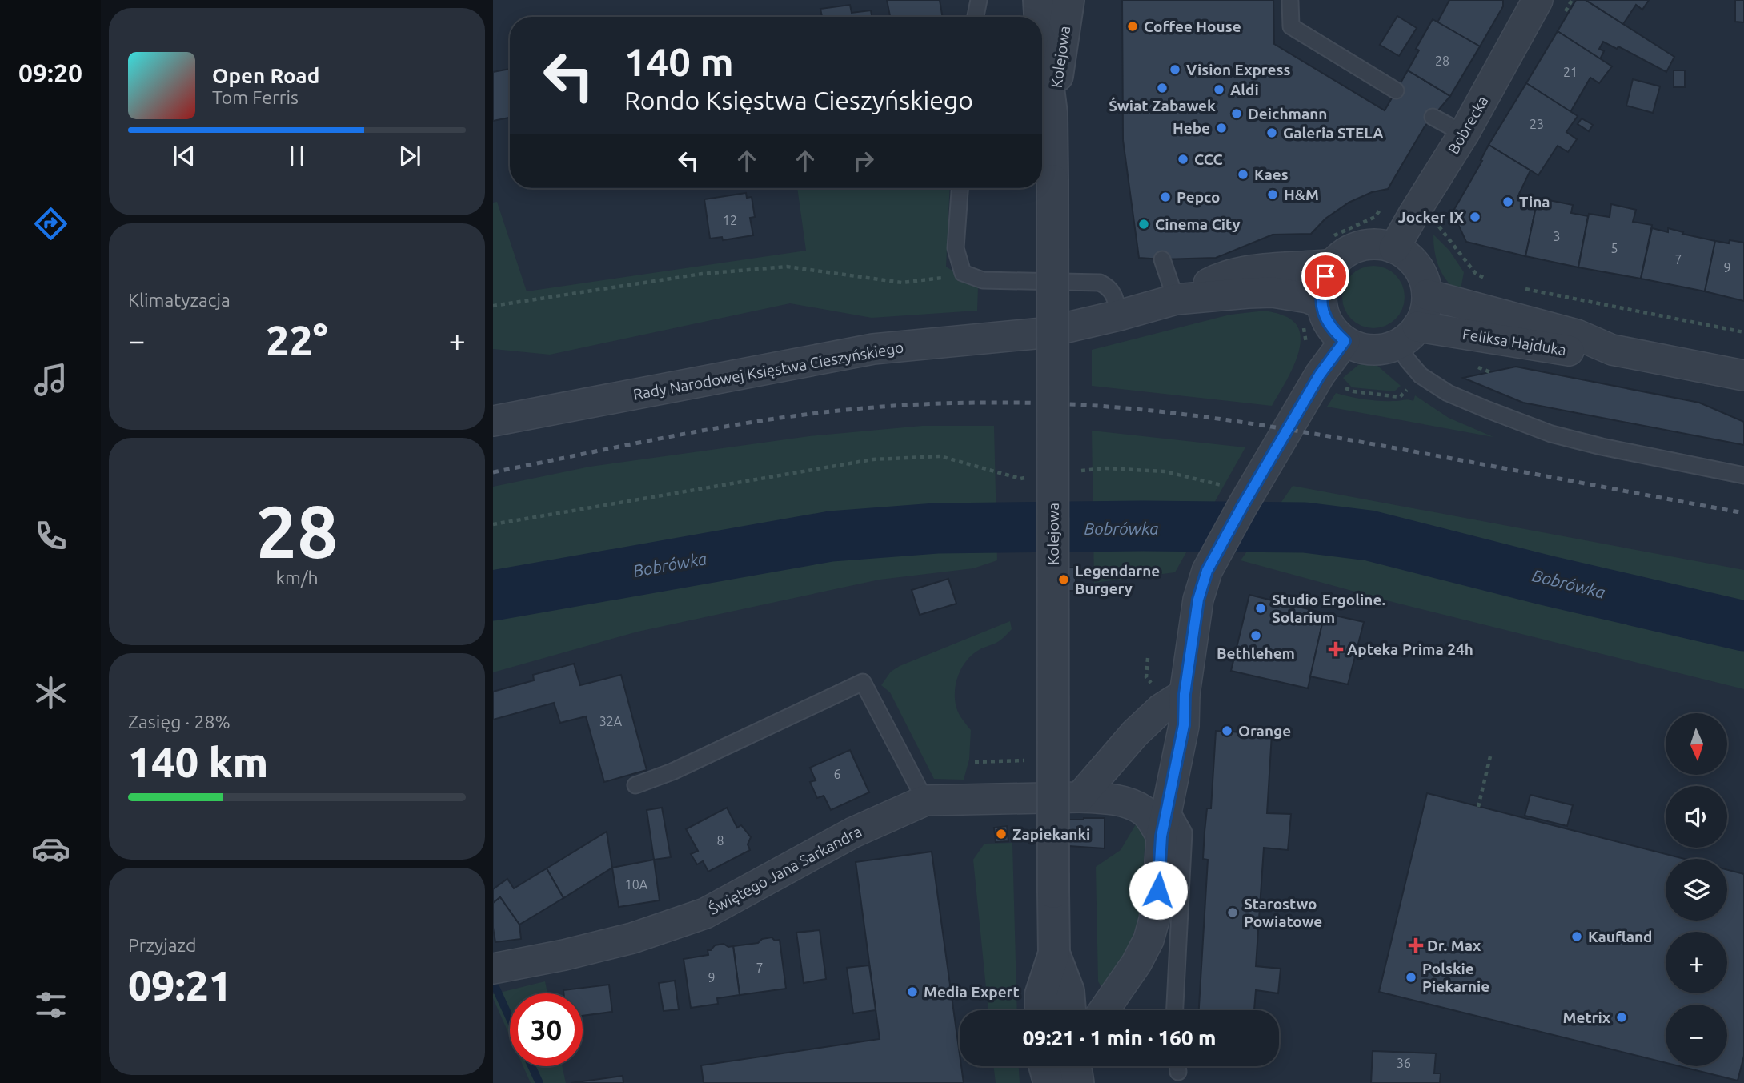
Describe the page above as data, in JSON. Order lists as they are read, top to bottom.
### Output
{
  "streets": {
    "street": [
      "Kolejowa",
      "Bobrecka",
      "Feliksa Hajduka",
      "Rady Narodowej Księstwa Cieszyńskiego",
      "Świętego Jana Sarkandra"
    ]
  },
  "crossings": [
    ["Bobrecka", "Feliksa Hajduka"],
    ["Bobrecka", "Rady Narodowej Księstwa Cieszyńskiego"],
    ["Feliksa Hajduka", "Rady Narodowej Księstwa Cieszyńskiego"]
  ],
  "water": ["Bobrówka"],
  "places": {
    "other": [
      "Coffee House",
      "Vision Express",
      "Świat Zabawek",
      "Aldi",
      "Deichmann",
      "Hebe",
      "Galeria STELA",
      "CCC",
      "Kaes",
      "H&M",
      "Pepco",
      "Tina",
      "Jocker IX",
      "Cinema City",
      "Legendarne Burgery",
      "Studio Ergoline. Solarium",
      "Bethlehem",
      "Orange",
      "Zapiekanki",
      "Starostwo Powiatowe",
      "Kaufland",
      "Polskie Piekarnie",
      "Media Expert",
      "Metrix"
    ],
    "health": ["Apteka Prima 24h", "Dr. Max"]
  },
  "house_numbers": [
    "28",
    "21",
    "23",
    "12",
    "3",
    "5",
    "7",
    "9",
    "32A",
    "6",
    "8",
    "10A",
    "7",
    "9",
    "36"
  ],
  "north": "bottom",
  "page": {
    "tabs": "09:20",
    "turn": ["140 m", "Rondo Księstwa Cieszyńskiego"],
    "song": ["Open Road", "Tom Ferris"],
    "tile": [
      "Klimatyzacja",
      ["28", "km/h"],
      ["Zasięg · 28%", "140 km"],
      ["Przyjazd", "09:21"]
    ],
    "heat": ["−", "22°", "+"],
    "map_buttons": ["+", "−"],
    "limit": "30",
    "trip": "09:21 · 1 min · 160 m"
  }
}
